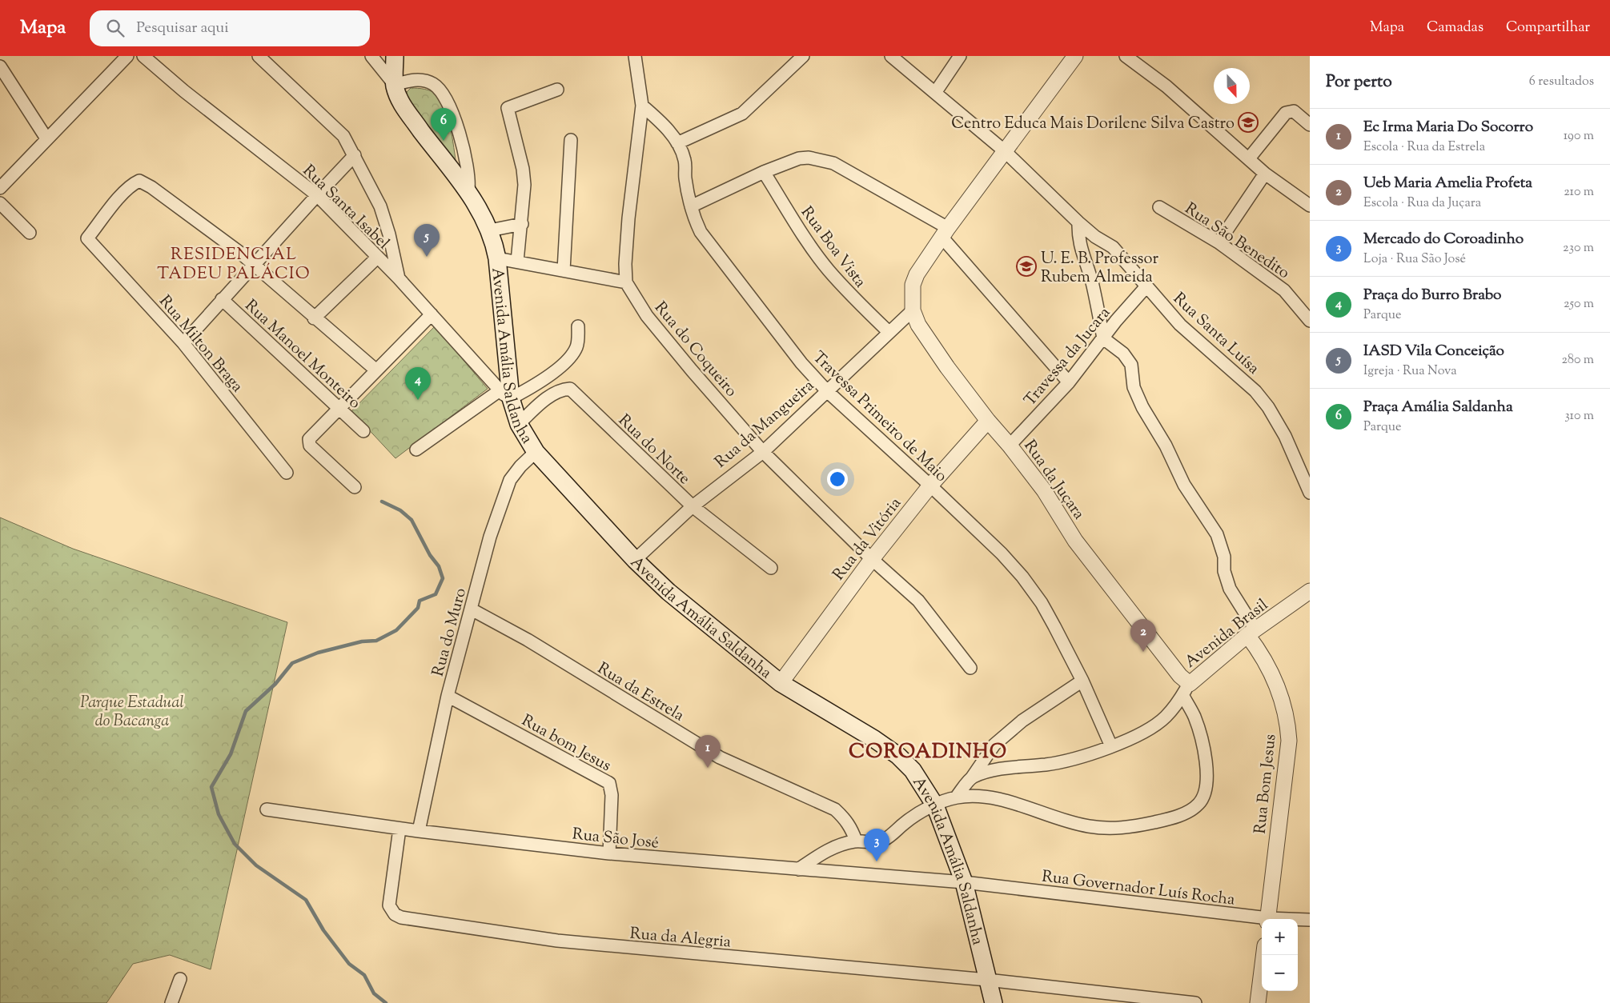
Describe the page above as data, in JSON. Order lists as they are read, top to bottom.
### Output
{
  "streets": {
    "main road": ["Avenida Amália Saldanha"],
    "street": [
      "Rua Santa Isabel",
      "Rua São Benedito",
      "Rua Boa Vista",
      "Rua Santa Luísa",
      "Rua Milton Braga",
      "Rua do Coqueiro",
      "Rua Manoel Monteiro",
      "Travessa da Jucara",
      "Travessa Primeiro de Maio",
      "Rua da Mangueira",
      "Rua do Norte",
      "Rua da Juçara",
      "Rua da Vitória",
      "Rua do Muro",
      "Avenida Brasil",
      "Rua da Estrela",
      "Rua bom Jesus",
      "Rua Bom Jesus",
      "Rua São José",
      "Rua Governador Luís Rocha",
      "Rua da Alegria"
    ]
  },
  "crossings": [
    ["Rua Santa Isabel", "Avenida Amália Saldanha"],
    ["Rua Boa Vista", "Rua da Mangueira"],
    ["Rua Santa Luísa", "Travessa da Jucara"],
    ["Rua do Coqueiro", "Travessa Primeiro de Maio"],
    ["Rua do Coqueiro", "Rua da Mangueira"],
    ["Rua do Coqueiro", "Rua da Vitória"],
    ["Avenida Amália Saldanha", "Rua da Mangueira"],
    ["Avenida Amália Saldanha", "Rua do Norte"],
    ["Avenida Amália Saldanha", "Rua da Vitória"],
    ["Avenida Amália Saldanha", "Rua do Muro"],
    ["Avenida Amália Saldanha", "Rua São José"],
    ["Avenida Amália Saldanha", "Rua Governador Luís Rocha"],
    ["Avenida Amália Saldanha", "Rua da Alegria"],
    ["Travessa da Jucara", "Rua da Juçara"],
    ["Travessa Primeiro de Maio", "Rua da Mangueira"],
    ["Travessa Primeiro de Maio", "Rua da Vitória"],
    ["Travessa Primeiro de Maio", "Avenida Brasil"],
    ["Rua da Mangueira", "Rua do Norte"],
    ["Rua da Mangueira", "Rua da Juçara"],
    ["Rua da Juçara", "Rua da Vitória"],
    ["Rua da Juçara", "Avenida Brasil"],
    ["Rua do Muro", "Rua da Estrela"],
    ["Rua do Muro", "Rua bom Jesus"],
    ["Rua do Muro", "Rua São José"],
    ["Avenida Brasil", "Rua Bom Jesus"],
    ["Rua bom Jesus", "Rua São José"],
    ["Rua São José", "Rua Governador Luís Rocha"],
    ["Rua São José", "Rua da Alegria"]
  ],
  "districts": ["RESIDENCIAL TADEU PALÁCIO", "COROADINHO"],
  "parks": ["Parque Estadual do Bacanga"],
  "places": {
    "school or university": ["Centro Educa Mais Dorilene Silva Castro", "U. E. B. Professor Rubem Almeida"]
  },
  "north": "bottom",
  "page": {
    "header": "Mapa",
    "search": "Pesquisar aqui",
    "nav": ["Mapa", "Camadas", "Compartilhar"],
    "heading": ["Por perto", "6 resultados"],
    "pins": [
      "6",
      "5",
      "4",
      "2",
      "1",
      "3"
    ],
    "list": [
      {
        "mark": "1",
        "name": "Ec Irma Maria Do Socorro",
        "note": "Escola · Rua da Estrela",
        "value": "190 m"
      },
      {
        "mark": "2",
        "name": "Ueb Maria Amelia Profeta",
        "note": "Escola · Rua da Juçara",
        "value": "210 m"
      },
      {
        "mark": "3",
        "name": "Mercado do Coroadinho",
        "note": "Loja · Rua São José",
        "value": "230 m"
      },
      {
        "mark": "4",
        "name": "Praça do Burro Brabo",
        "note": "Parque",
        "value": "250 m"
      },
      {
        "mark": "5",
        "name": "IASD Vila Conceição",
        "note": "Igreja · Rua Nova",
        "value": "280 m"
      },
      {
        "mark": "6",
        "name": "Praça Amália Saldanha",
        "note": "Parque",
        "value": "310 m"
      }
    ],
    "map_buttons": ["+", "−"]
  }
}
